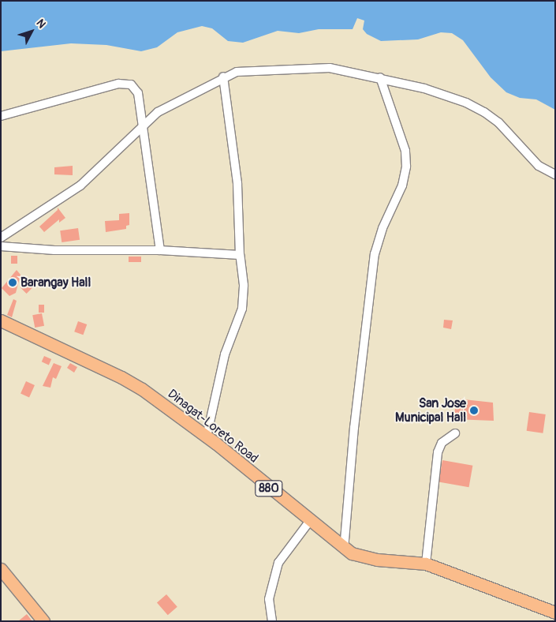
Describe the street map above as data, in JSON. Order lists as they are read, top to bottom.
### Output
{
  "streets": {
    "main road": ["Dinagat-Loreto Road", "880"]
  },
  "places": ["Barangay Hall", "San Jose Municipal Hall"],
  "north": "top right"
}
